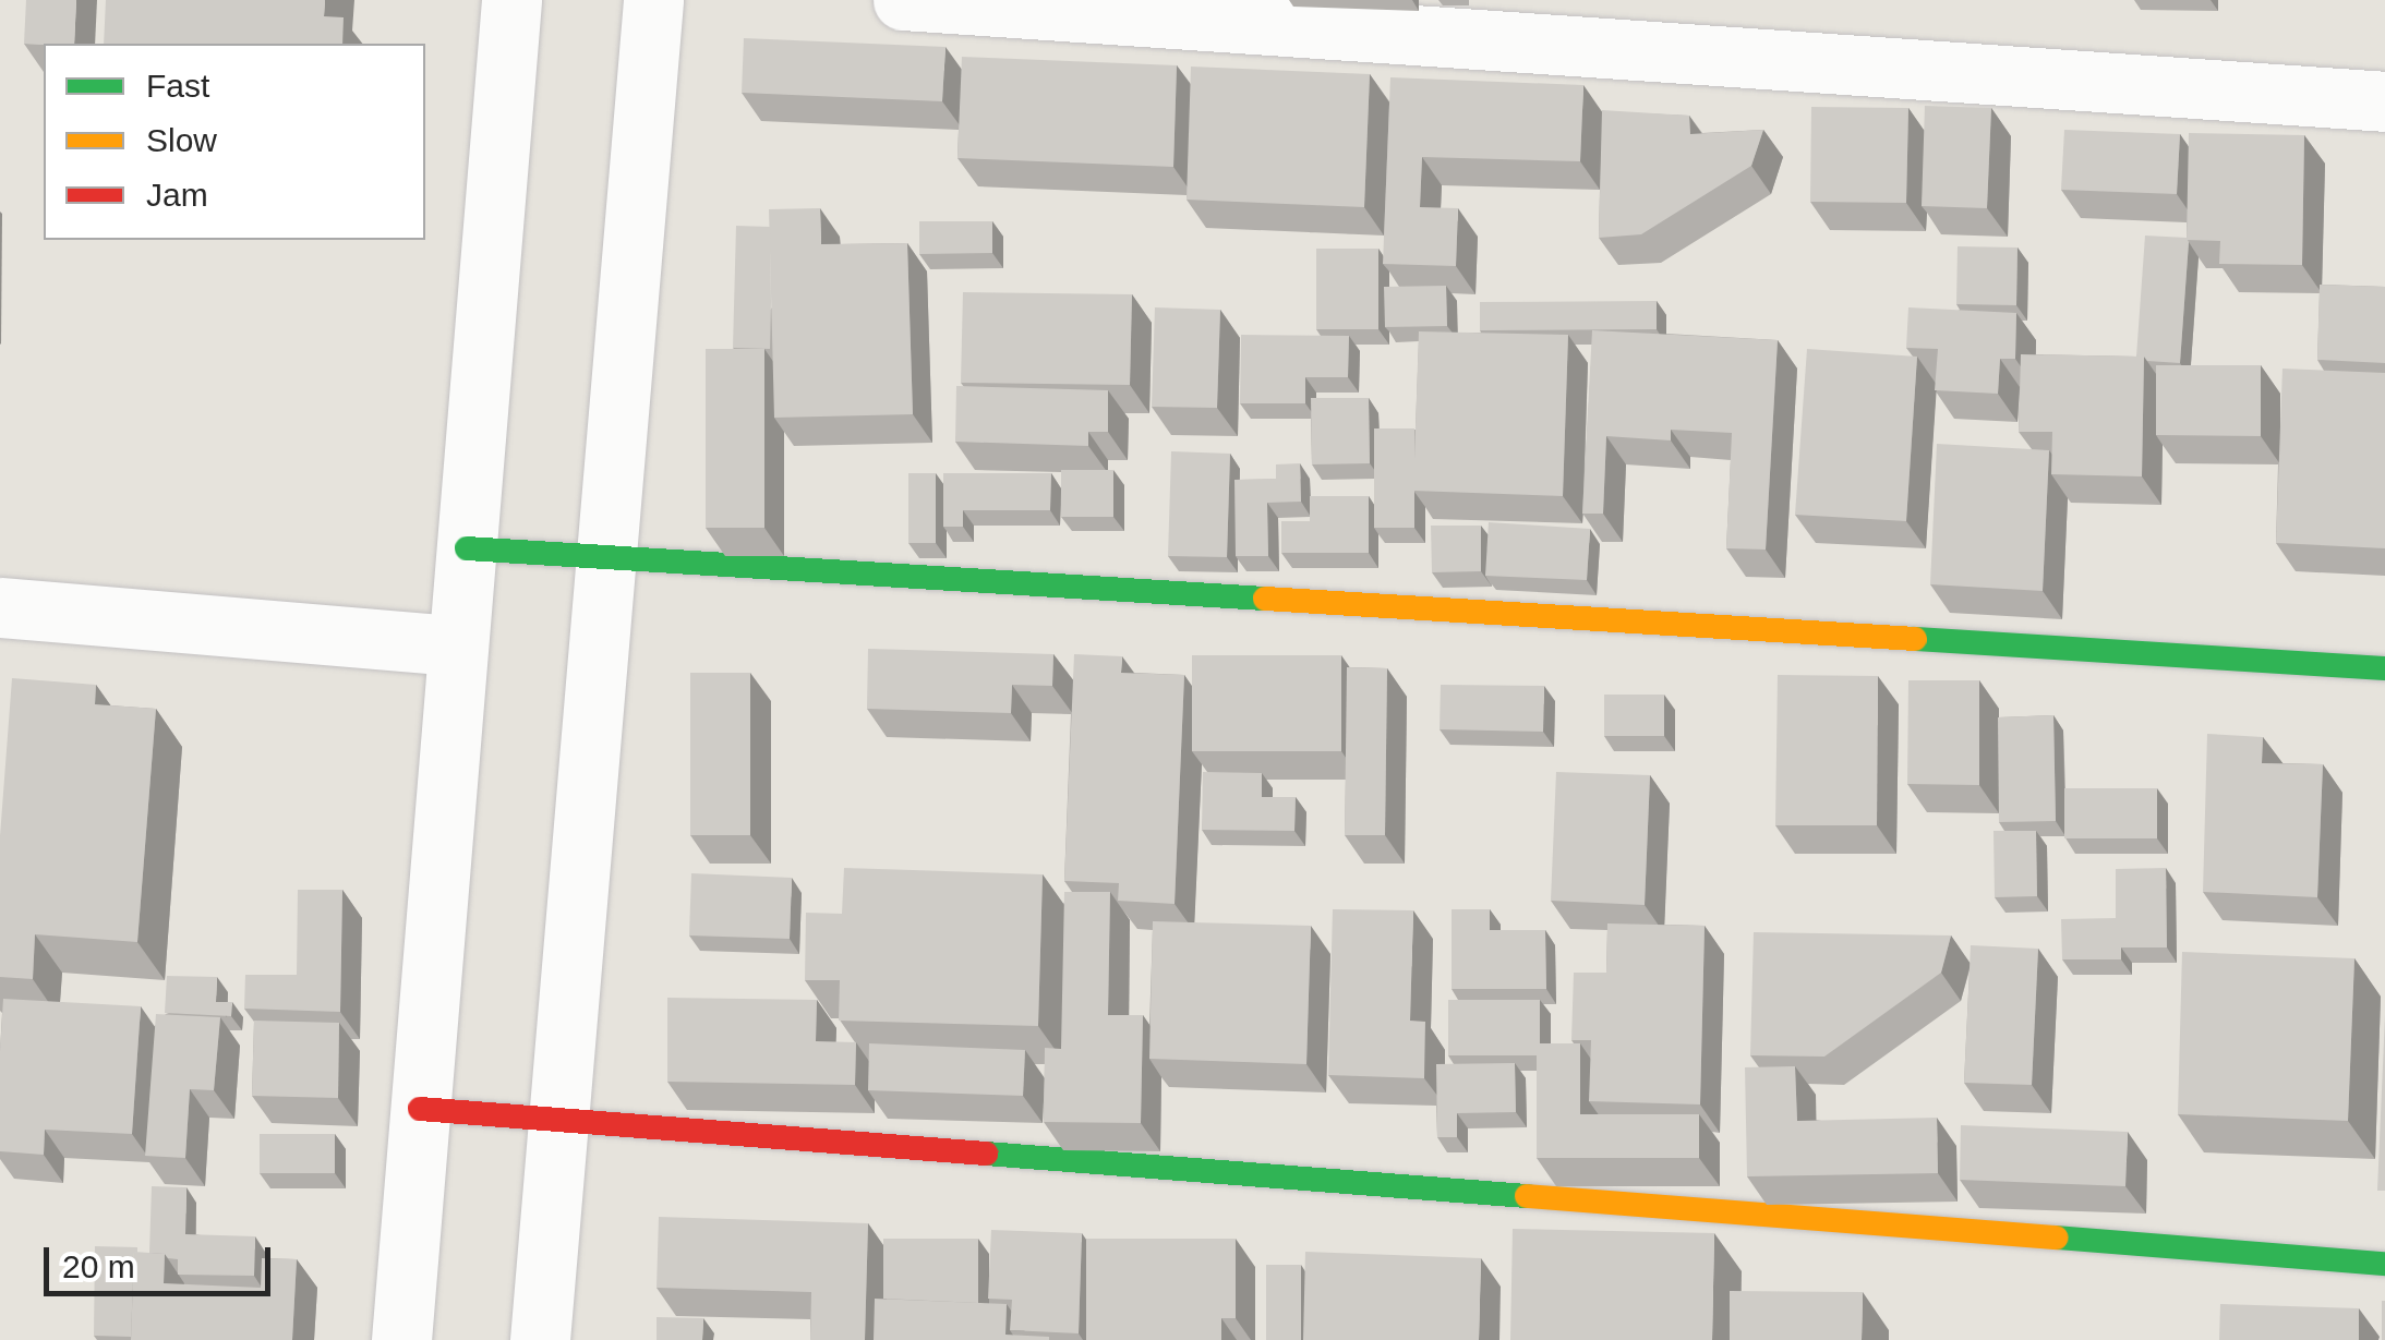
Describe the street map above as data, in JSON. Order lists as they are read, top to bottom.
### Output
{
  "legend": ["Fast", "Slow", "Jam"],
  "scale_bar": "20 m"
}
